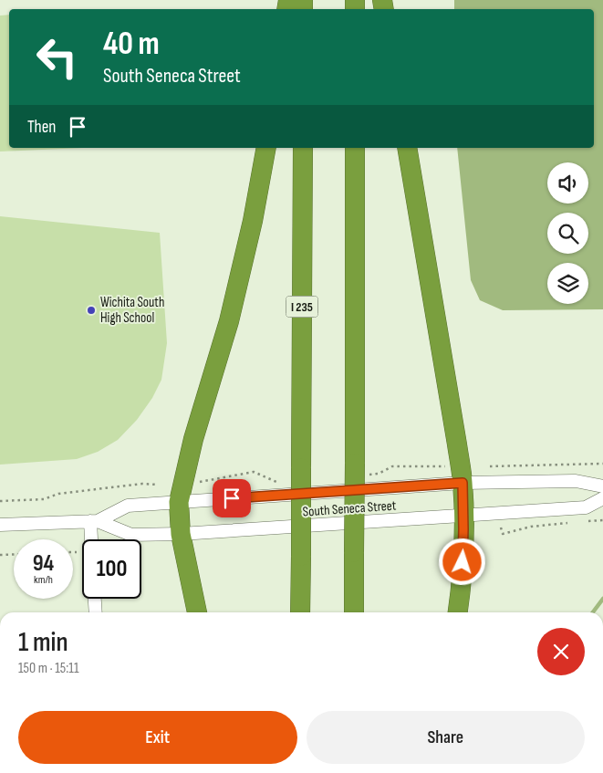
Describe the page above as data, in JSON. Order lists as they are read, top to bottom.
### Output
{
  "streets": {
    "highway": ["I 235"],
    "street": ["South Seneca Street"]
  },
  "places": ["Wichita South High School"],
  "page": {
    "turn": ["40 m", "South Seneca Street"],
    "then": "Then",
    "speed": "94 km/h",
    "limit": "100",
    "heading": ["1 min", "150 m · 15:11"],
    "buttons": ["Exit", "Share"]
  }
}
